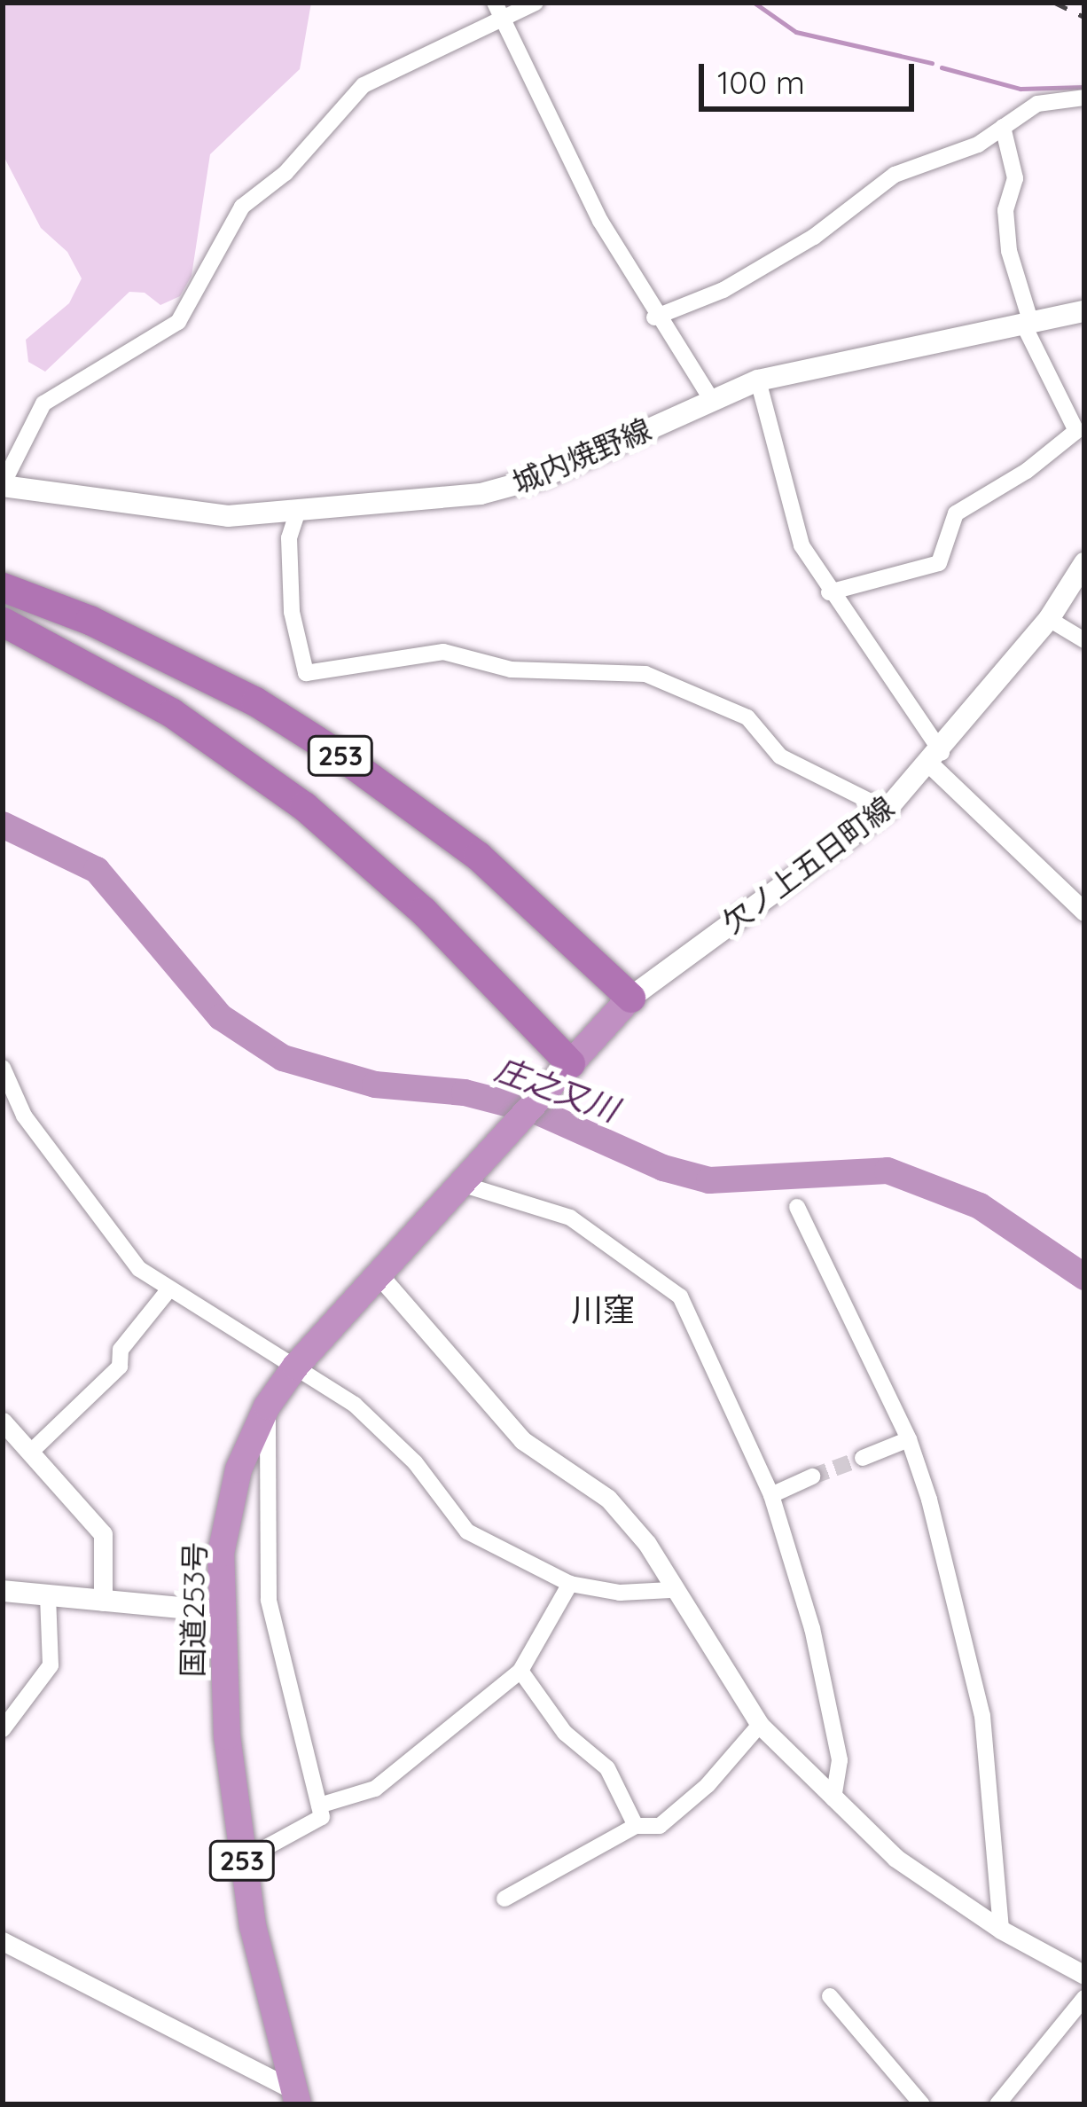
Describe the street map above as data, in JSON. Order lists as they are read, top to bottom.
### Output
{
  "streets": {
    "highway": ["253", "国道253号"],
    "main road": ["城内焼野線", "欠ノ上五日町線"]
  },
  "crossings": [
    ["253", "欠ノ上五日町線"],
    ["253", "国道253号"],
    ["欠ノ上五日町線", "国道253号"]
  ],
  "districts": ["川窪"],
  "water": ["庄之又川"],
  "scale_bar": "100 m"
}
